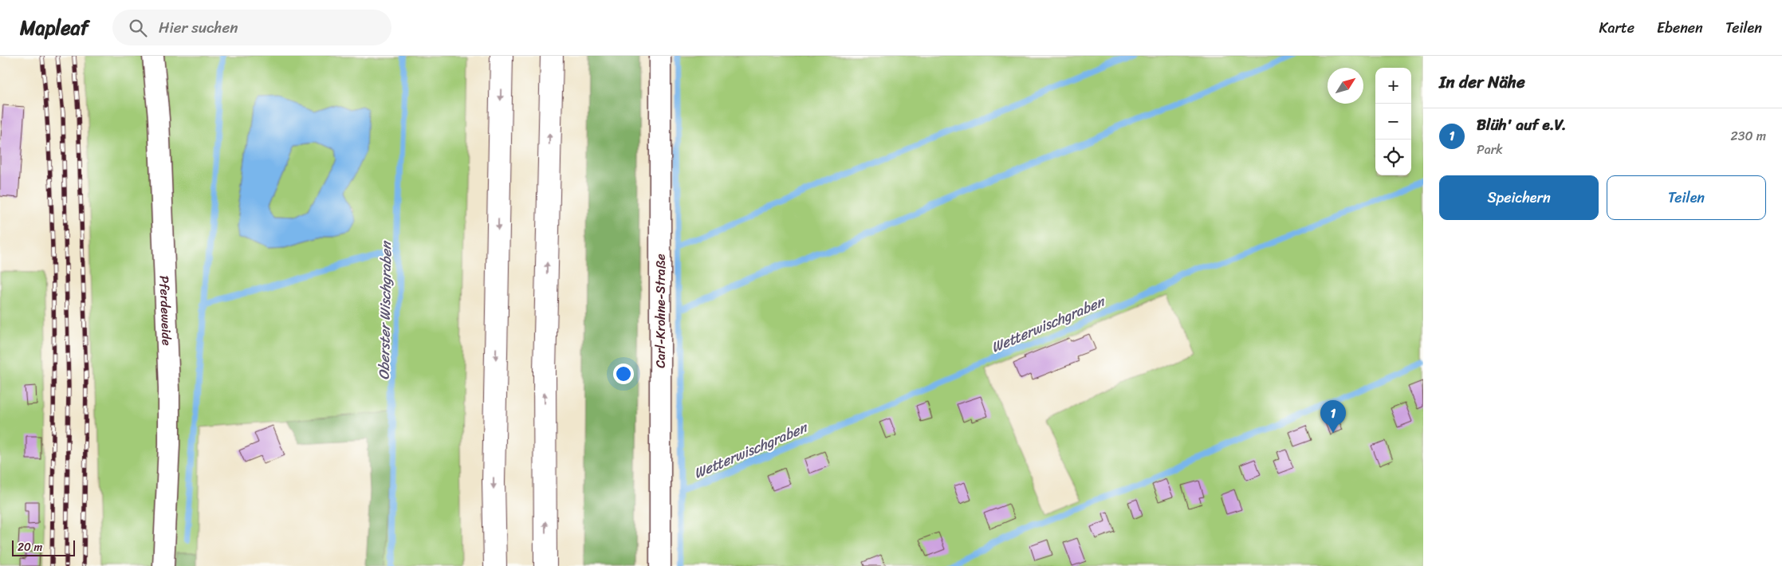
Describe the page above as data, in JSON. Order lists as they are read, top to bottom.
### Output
{
  "streets": {
    "street": ["Pferdeweide", "Carl-Krohne-Straße"]
  },
  "water": ["Oberster Wischgraben", "Wetterwischgraben"],
  "scale_bar": "20 m",
  "north": "top right",
  "page": {
    "header": "Mapleaf",
    "search": "Hier suchen",
    "nav": ["Karte", "Ebenen", "Teilen"],
    "heading": "In der Nähe",
    "map_buttons": ["+", "−"],
    "list": [
      {
        "mark": "1",
        "name": "Blüh' auf e.V.",
        "note": "Park",
        "value": "230 m"
      }
    ],
    "buttons": ["Speichern", "Teilen"],
    "pins": "1",
    "scale": "20 m"
  }
}
